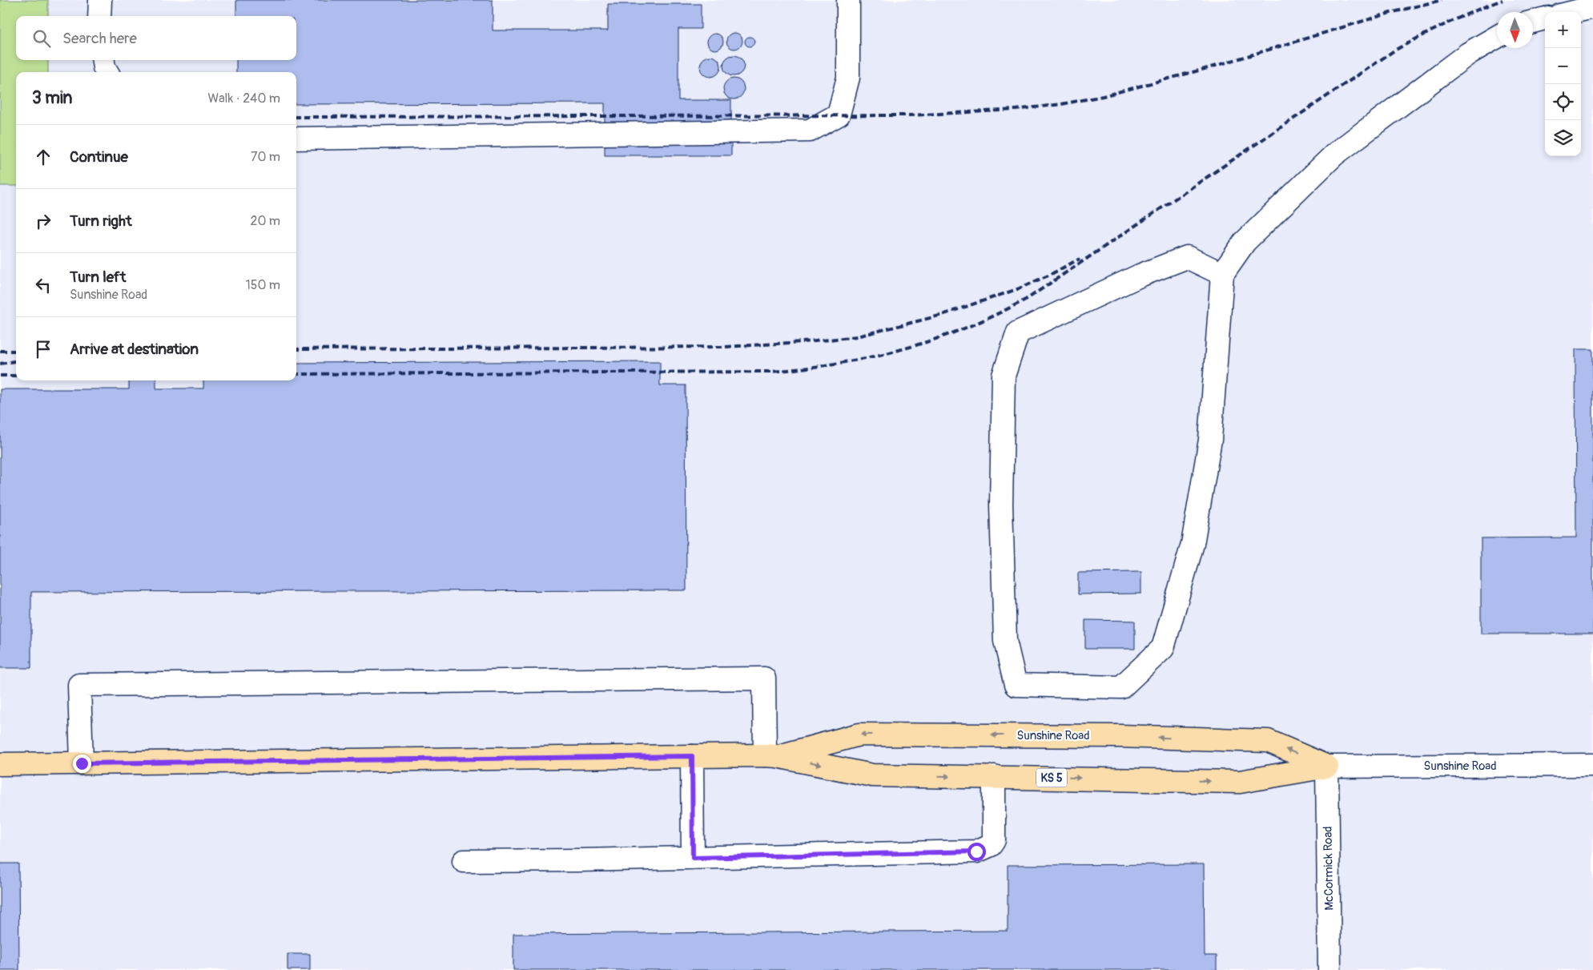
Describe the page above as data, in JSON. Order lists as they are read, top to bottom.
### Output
{
  "streets": {
    "main road": ["Sunshine Road", "KS 5"],
    "street": ["McCormick Road"]
  },
  "crossings": [
    ["Sunshine Road", "McCormick Road"]
  ],
  "north": "bottom",
  "page": {
    "map_buttons": ["+", "−"],
    "search": "Search here",
    "heading": ["3 min", "Walk · 240 m"],
    "list": [
      ["Continue", "70 m"],
      ["Turn right", "20 m"],
      ["Turn left", "Sunshine Road", "150 m"],
      "Arrive at destination"
    ]
  }
}
